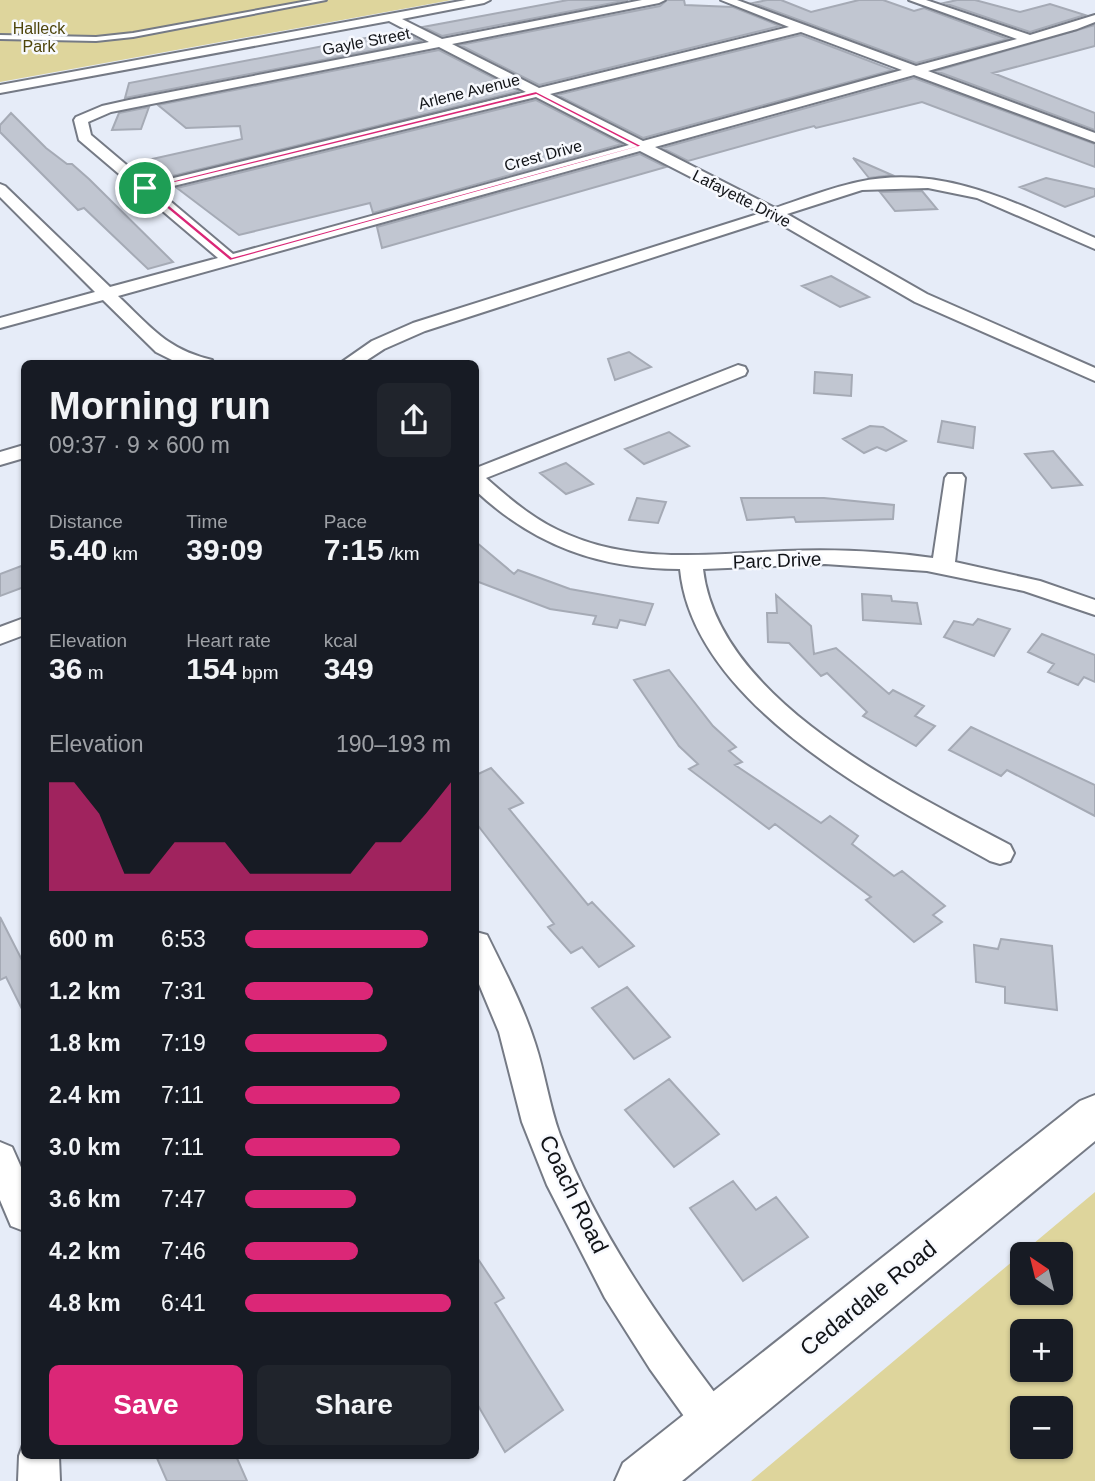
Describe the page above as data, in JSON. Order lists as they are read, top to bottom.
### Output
{
  "streets": {
    "street": [
      "Gayle Street",
      "Arlene Avenue",
      "Crest Drive",
      "Lafayette Drive",
      "Parc Drive",
      "Coach Road",
      "Cedardale Road"
    ]
  },
  "crossings": [
    ["Gayle Street", "Arlene Avenue"],
    ["Gayle Street", "Lafayette Drive"],
    ["Arlene Avenue", "Lafayette Drive"],
    ["Crest Drive", "Lafayette Drive"],
    ["Coach Road", "Cedardale Road"]
  ],
  "parks": ["Halleck Park"],
  "north": "top left",
  "page": {
    "heading": ["Morning run", "09:37 · 9 × 600 m"],
    "stats": [
      ["Distance", "5.40 km"],
      ["Time", "39:09"],
      ["Pace", "7:15 /km"],
      ["Elevation", "36 m"],
      ["Heart rate", "154 bpm"],
      ["kcal", "349"]
    ],
    "chart": ["Elevation", "190–193 m"],
    "list": [
      {
        "name": "600 m",
        "note": "6:53"
      },
      {
        "name": "1.2 km",
        "note": "7:31"
      },
      {
        "name": "1.8 km",
        "note": "7:19"
      },
      {
        "name": "2.4 km",
        "note": "7:11"
      },
      {
        "name": "3.0 km",
        "note": "7:11"
      },
      {
        "name": "3.6 km",
        "note": "7:47"
      },
      {
        "name": "4.2 km",
        "note": "7:46"
      },
      {
        "name": "4.8 km",
        "note": "6:41"
      }
    ],
    "map_buttons": ["+", "−"],
    "buttons": ["Save", "Share"]
  }
}
